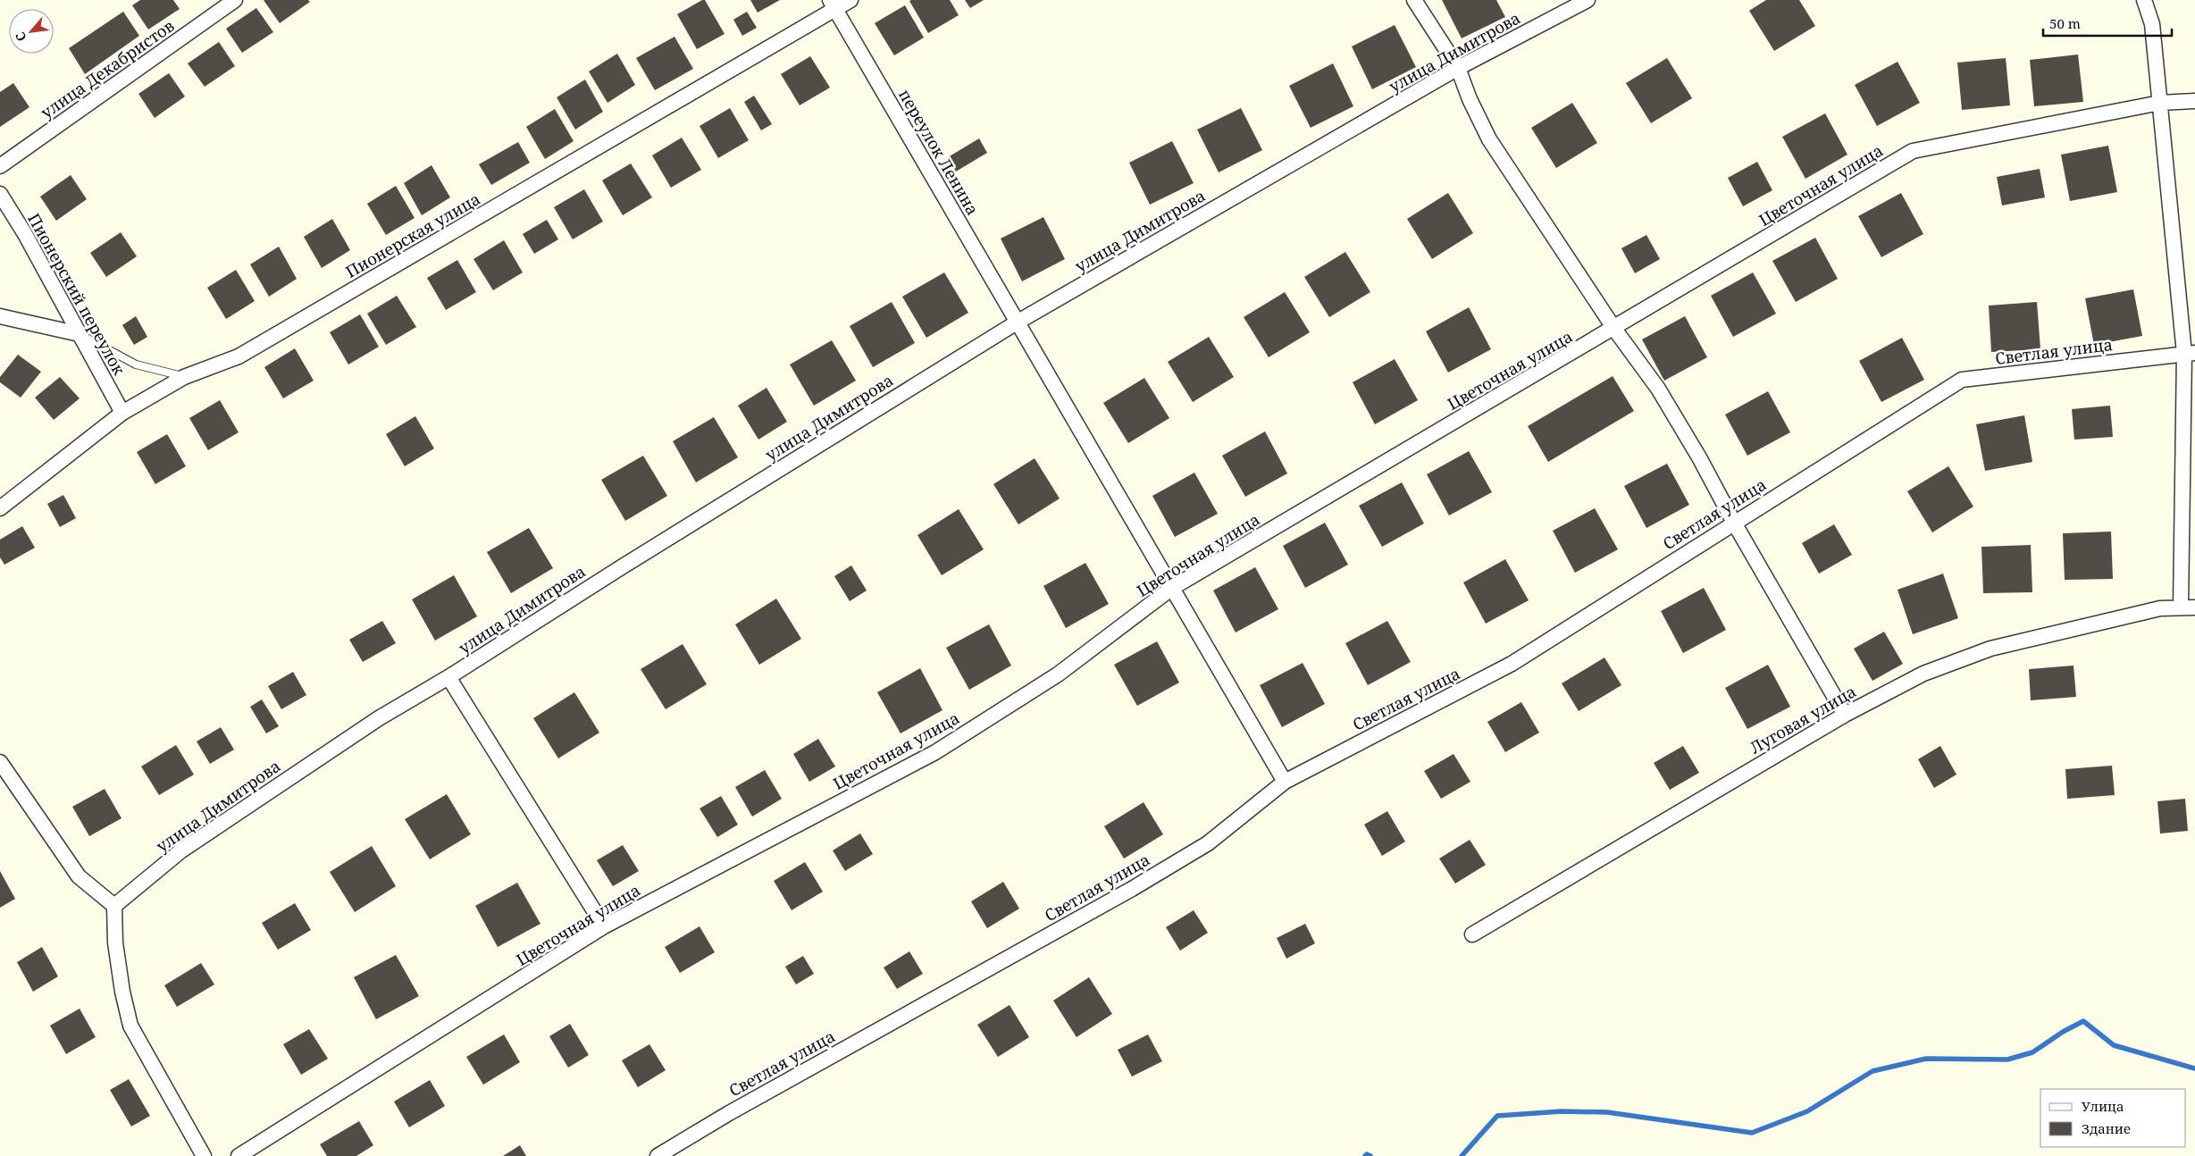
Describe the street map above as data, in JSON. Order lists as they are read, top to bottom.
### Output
{
  "streets": {
    "street": [
      "улица Димитрова",
      "улица Декабристов",
      "переулок Ленина",
      "Цветочная улица",
      "Пионерская улица",
      "Пионерский переулок",
      "Светлая улица",
      "Луговая улица"
    ]
  },
  "crossings": [
    ["улица Димитрова", "переулок Ленина"],
    ["переулок Ленина", "Цветочная улица"],
    ["переулок Ленина", "Пионерская улица"],
    ["переулок Ленина", "Светлая улица"],
    ["Пионерская улица", "Пионерский переулок"]
  ],
  "legend": ["Улица", "Здание"],
  "scale_bar": "50 m",
  "north": "bottom left"
}
